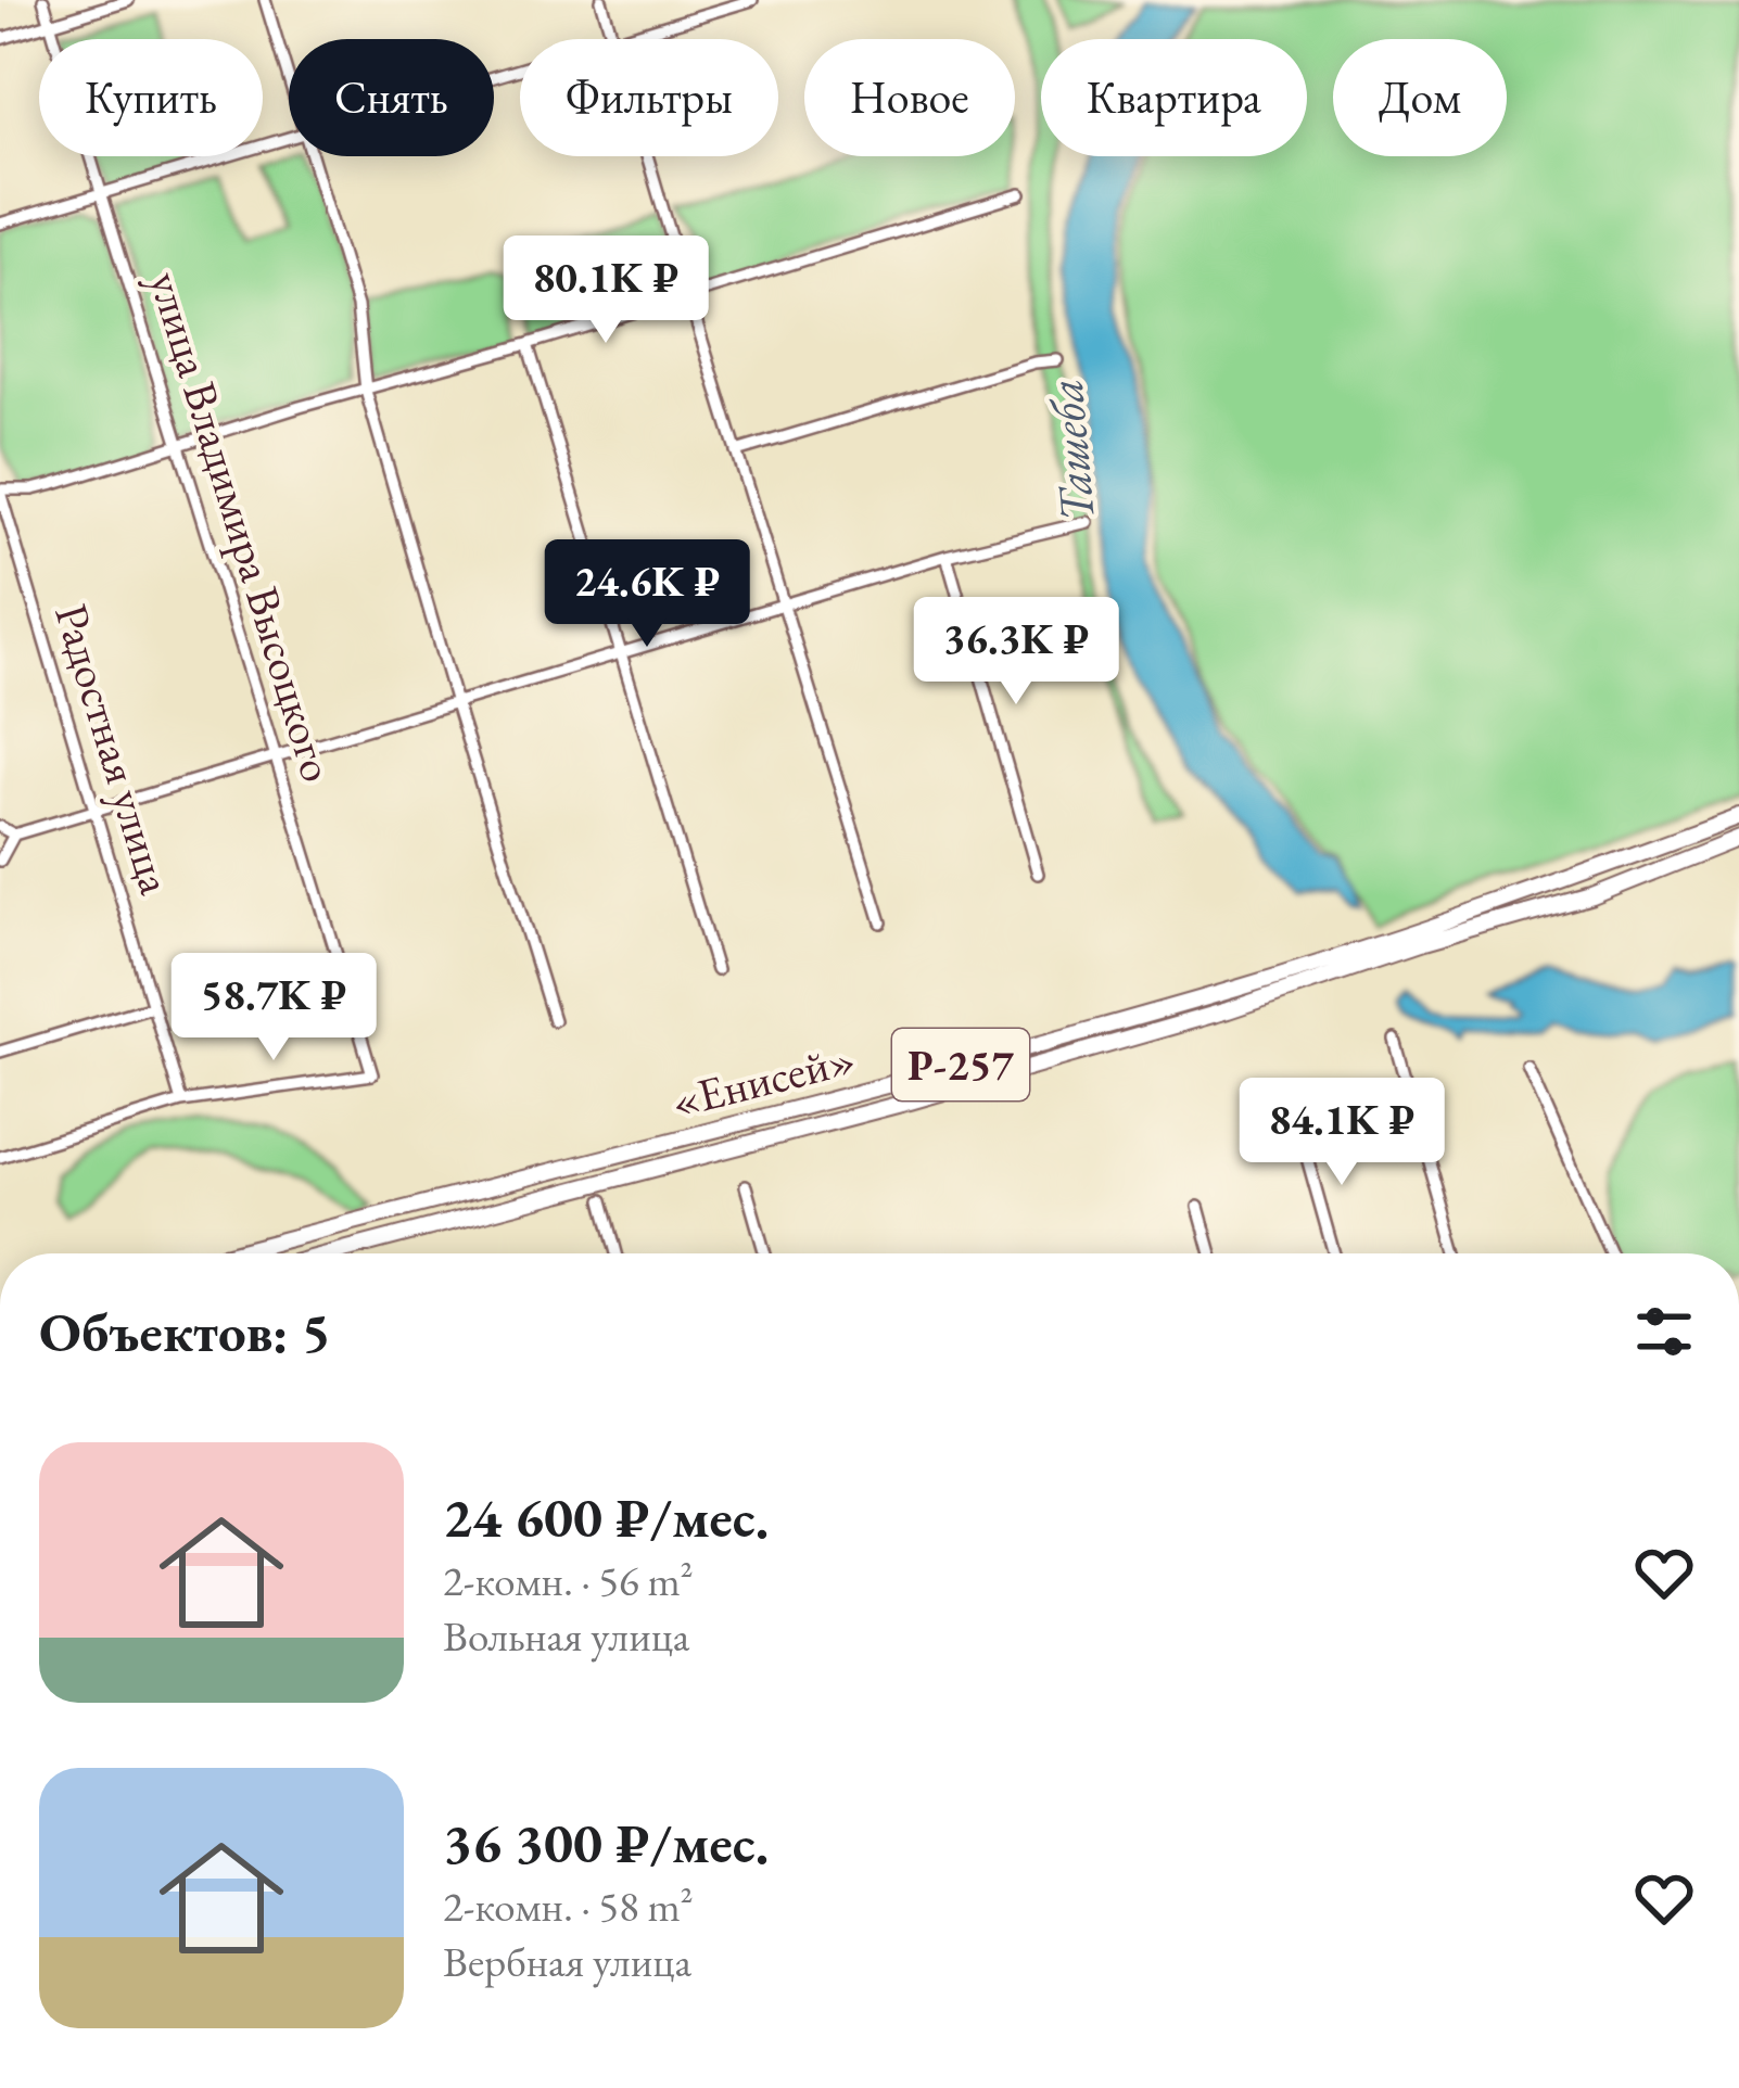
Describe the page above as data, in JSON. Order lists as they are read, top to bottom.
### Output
{
  "streets": {
    "highway": ["Р-257", "«Енисей»"],
    "street": ["улица Владимира Высоцкого", "Радостная улица"]
  },
  "crossings": [
    ["улица Владимира Высоцкого", "Радостная улица"]
  ],
  "water": ["Ташеба"],
  "page": {
    "chip": [
      "Купить",
      "Снять",
      "Фильтры",
      "Новое",
      "Квартира",
      "Дом"
    ],
    "price": [
      "80.1K ₽",
      "24.6K ₽",
      "36.3K ₽",
      "58.7K ₽",
      "84.1K ₽"
    ],
    "heading": "Объектов: 5",
    "list": [
      {
        "name": "24 600 ₽/мес.",
        "note": "2-комн. · 56 m² · Вольная улица"
      },
      {
        "name": "36 300 ₽/мес.",
        "note": "2-комн. · 58 m² · Вербная улица"
      }
    ]
  }
}
